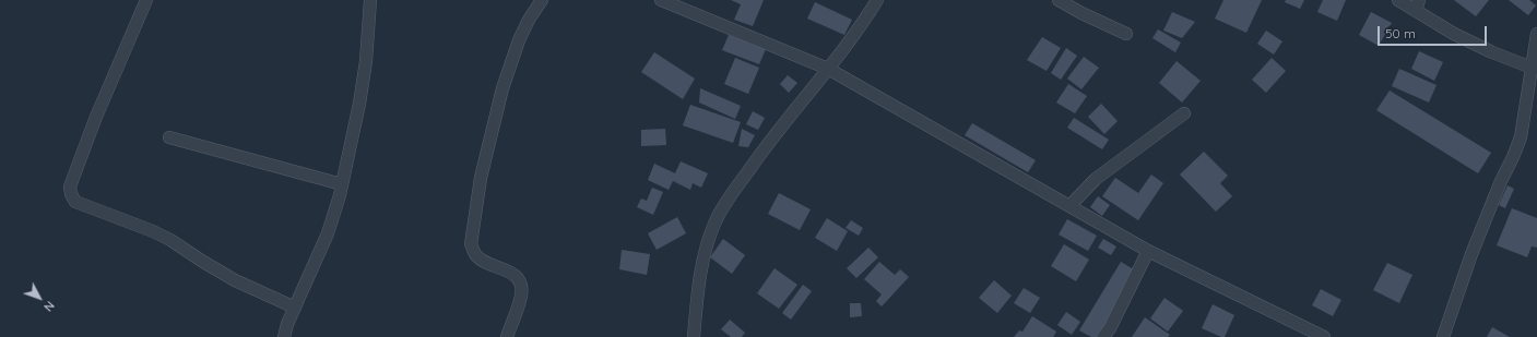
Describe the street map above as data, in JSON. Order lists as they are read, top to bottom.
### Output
{
  "scale_bar": "50 m",
  "north": "bottom right"
}
